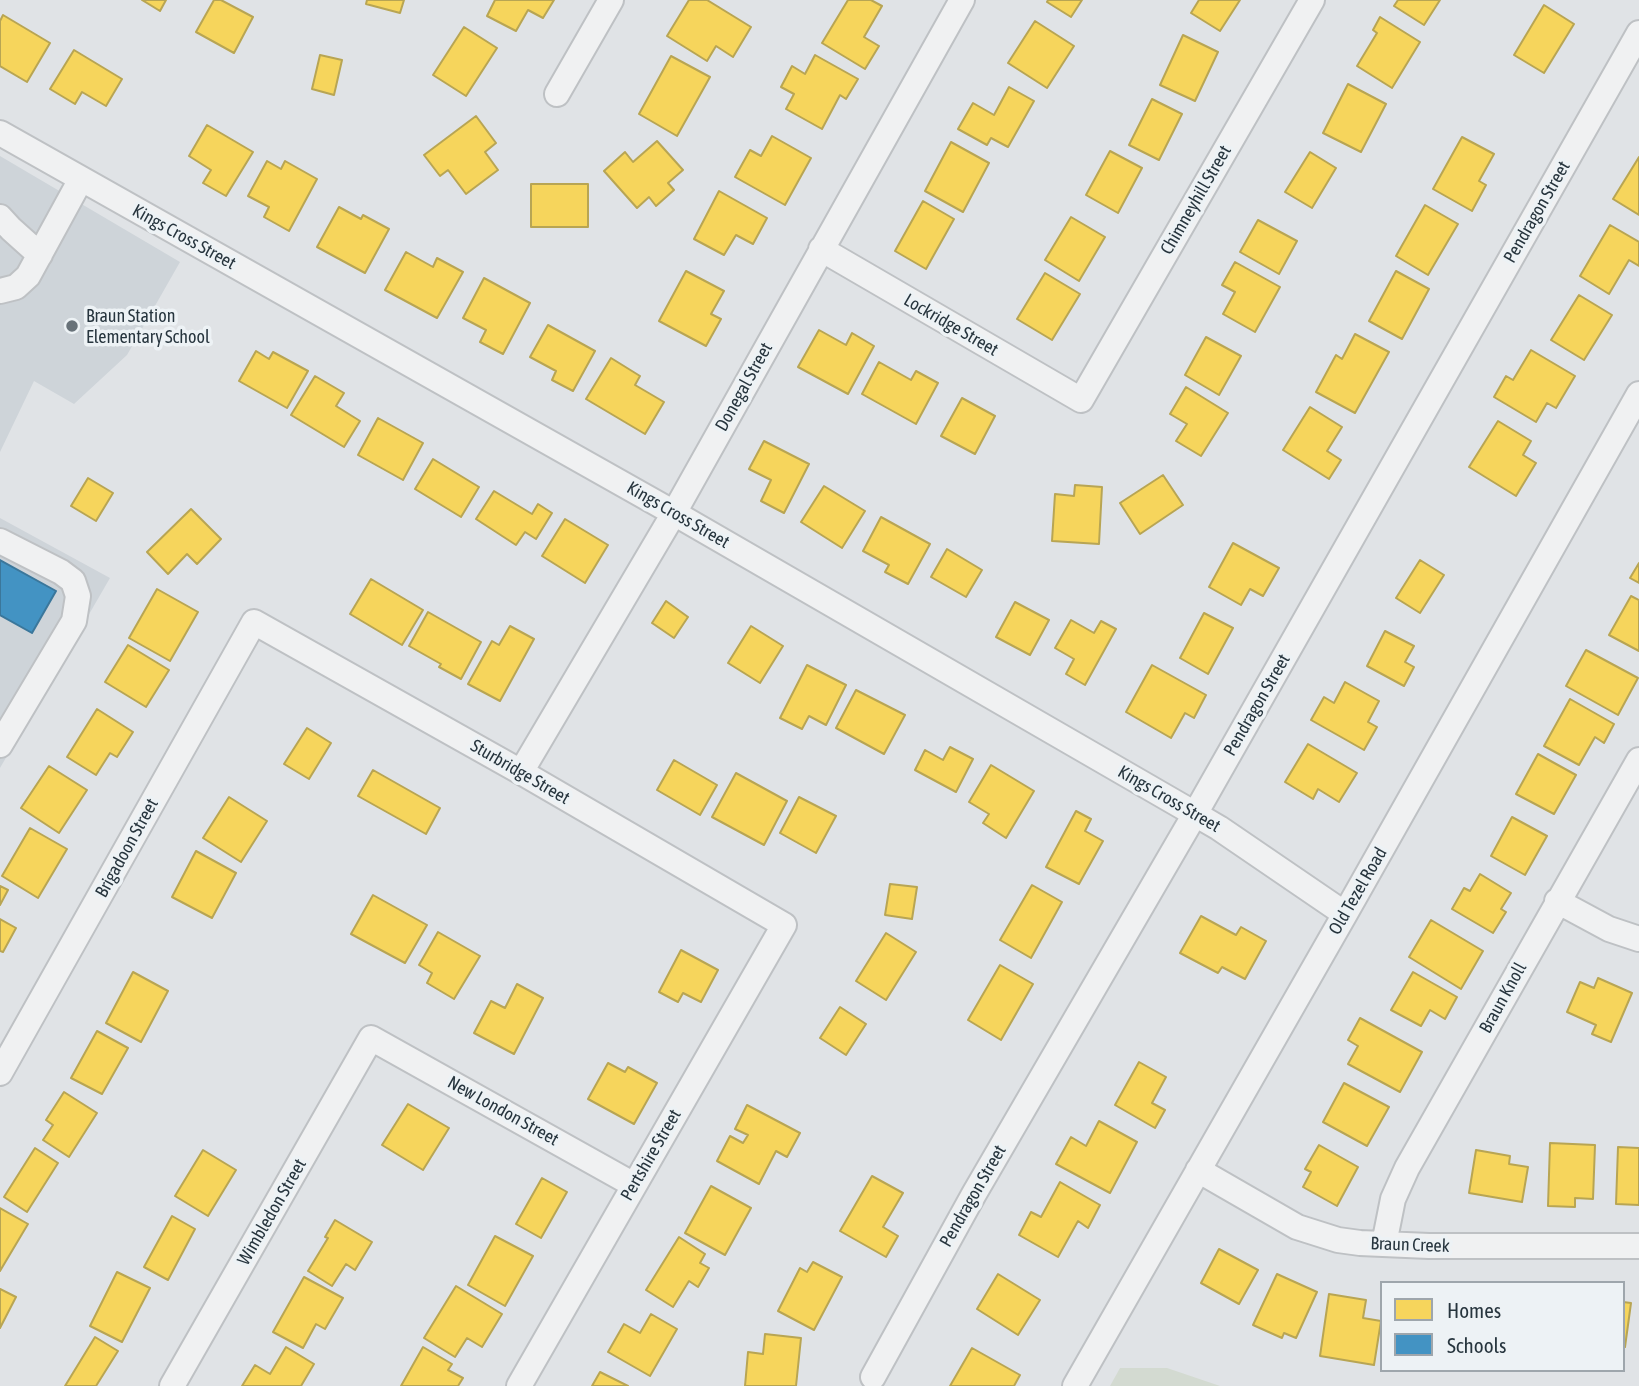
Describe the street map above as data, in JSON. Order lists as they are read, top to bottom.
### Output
{
  "streets": {
    "street": [
      "Chimneyhill Street",
      "Pendragon Street",
      "Kings Cross Street",
      "Lockridge Street",
      "Donegal Street",
      "Sturbridge Street",
      "Brigadoon Street",
      "Old Tezel Road",
      "Braun Knoll",
      "New London Street",
      "Pertshire Street",
      "Wimbledon Street",
      "Braun Creek"
    ]
  },
  "crossings": [
    ["Chimneyhill Street", "Lockridge Street"],
    ["Pendragon Street", "Kings Cross Street"],
    ["Kings Cross Street", "Donegal Street"],
    ["Kings Cross Street", "Old Tezel Road"],
    ["Lockridge Street", "Donegal Street"],
    ["Donegal Street", "Sturbridge Street"],
    ["Sturbridge Street", "Brigadoon Street"],
    ["Sturbridge Street", "Pertshire Street"],
    ["Old Tezel Road", "Braun Creek"],
    ["Braun Knoll", "Braun Creek"],
    ["New London Street", "Pertshire Street"],
    ["New London Street", "Wimbledon Street"]
  ],
  "places": ["Braun Station Elementary School"],
  "legend": ["Homes", "Schools"]
}
